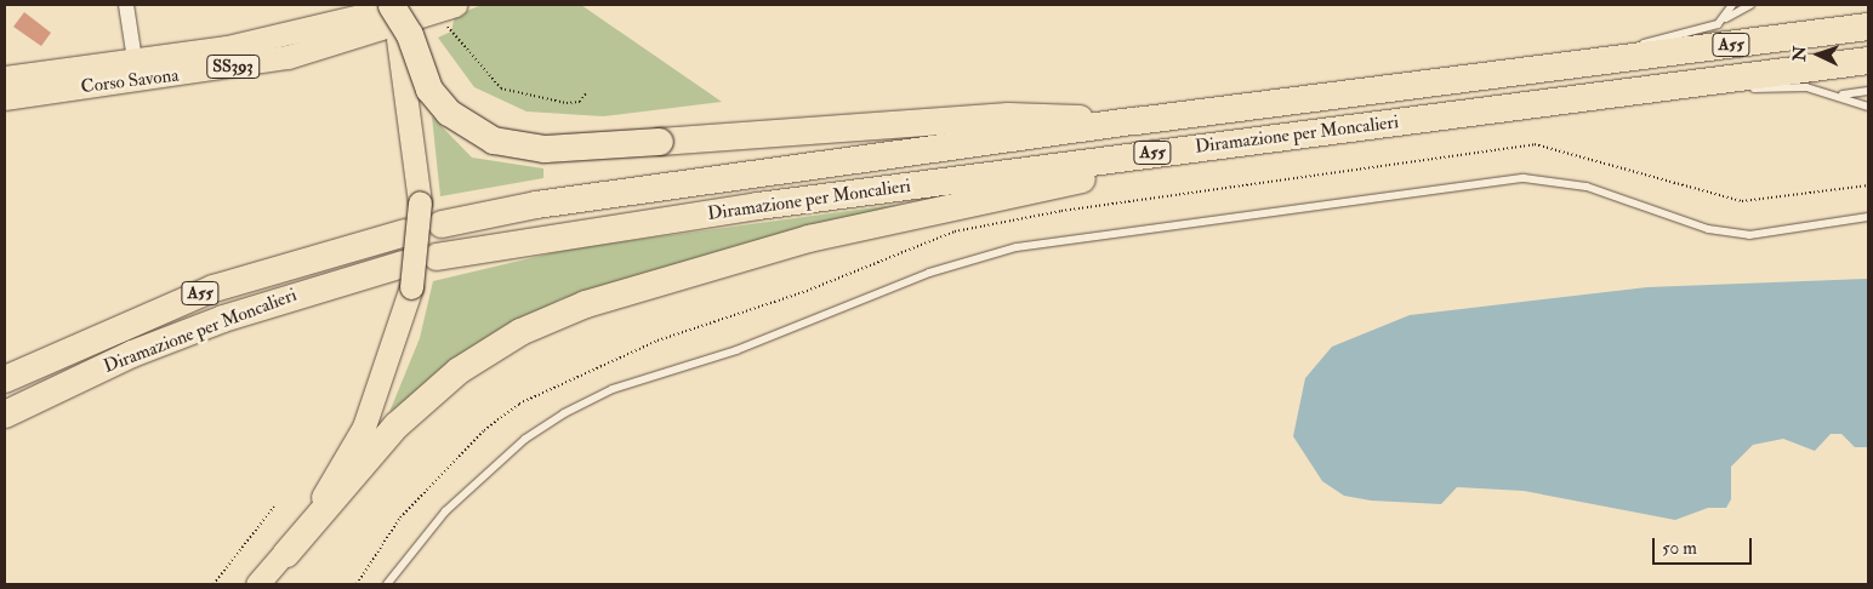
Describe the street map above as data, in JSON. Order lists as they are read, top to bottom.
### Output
{
  "streets": {
    "highway": ["A55", "Diramazione per Moncalieri"],
    "main road": ["SS393", "Corso Savona"]
  },
  "scale_bar": "50 m",
  "north": "left"
}
